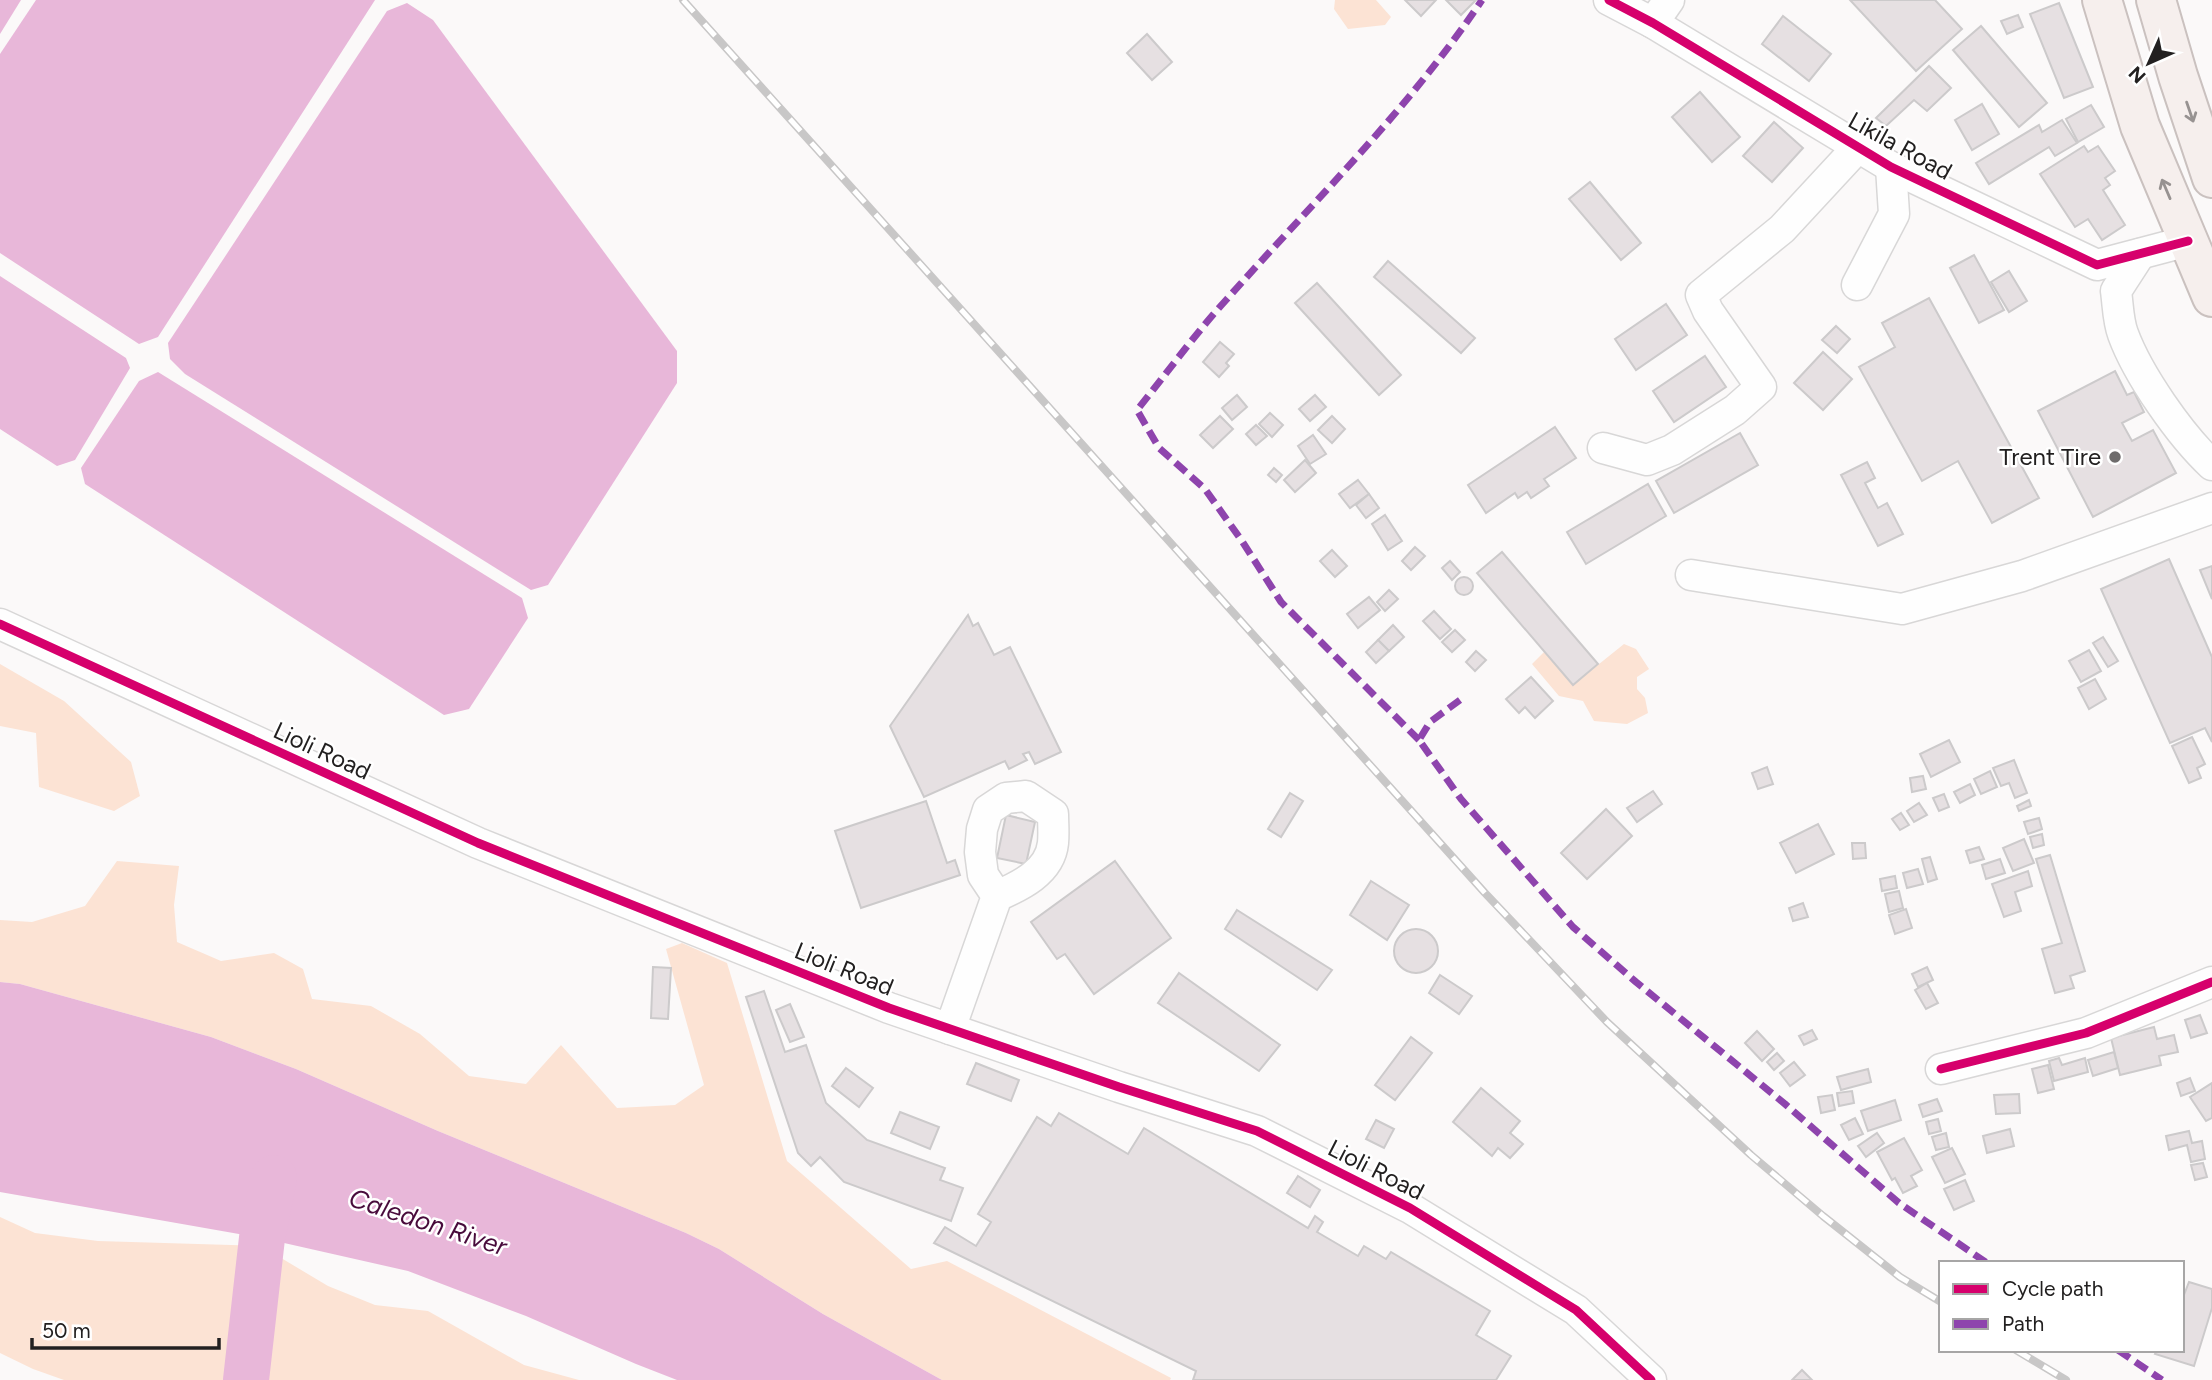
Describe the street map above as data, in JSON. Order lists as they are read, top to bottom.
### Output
{
  "streets": {
    "street": ["Likila Road", "Lioli Road"]
  },
  "water": ["Caledon River"],
  "places": ["Trent Tire"],
  "legend": ["Cycle path", "Path"],
  "scale_bar": "50 m",
  "north": "bottom left"
}
